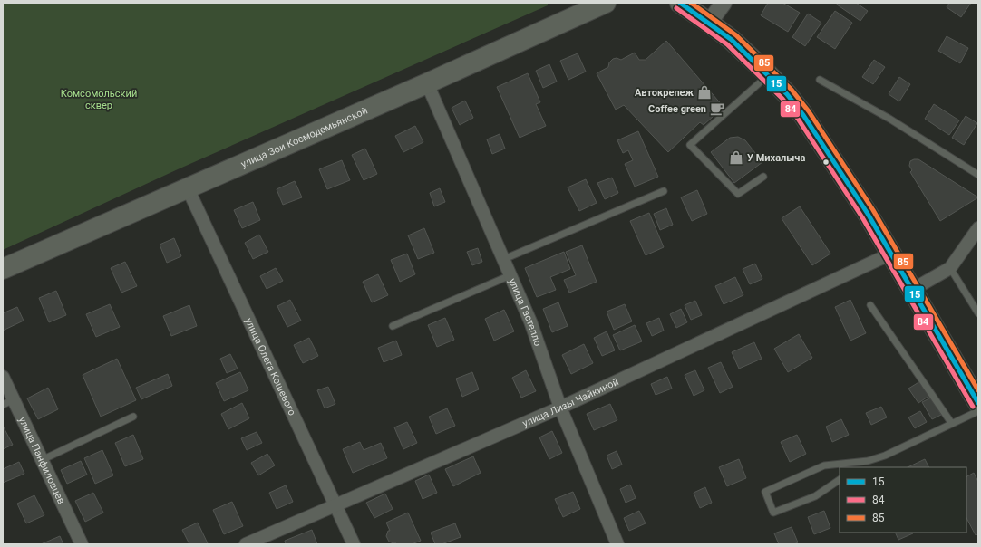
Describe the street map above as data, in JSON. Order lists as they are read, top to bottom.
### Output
{
  "streets": {
    "main road": ["улица Зои Космодемьянской"],
    "street": [
      "улица Гастелло",
      "улица Олега Кошевого",
      "улица Лизы Чайкиной",
      "улица Панфиловцев"
    ]
  },
  "crossings": [
    ["улица Зои Космодемьянской", "улица Гастелло"],
    ["улица Зои Космодемьянской", "улица Олега Кошевого"],
    ["улица Гастелло", "улица Лизы Чайкиной"],
    ["улица Олега Кошевого", "улица Лизы Чайкиной"]
  ],
  "parks": ["Комсомольский сквер"],
  "places": {
    "shop": ["Автокрепеж", "У Михалыча"],
    "cafe": ["Coffee green"]
  },
  "lines": ["transit line 15", "transit line 85", "transit line 84"],
  "legend": ["15", "84", "85"]
}
